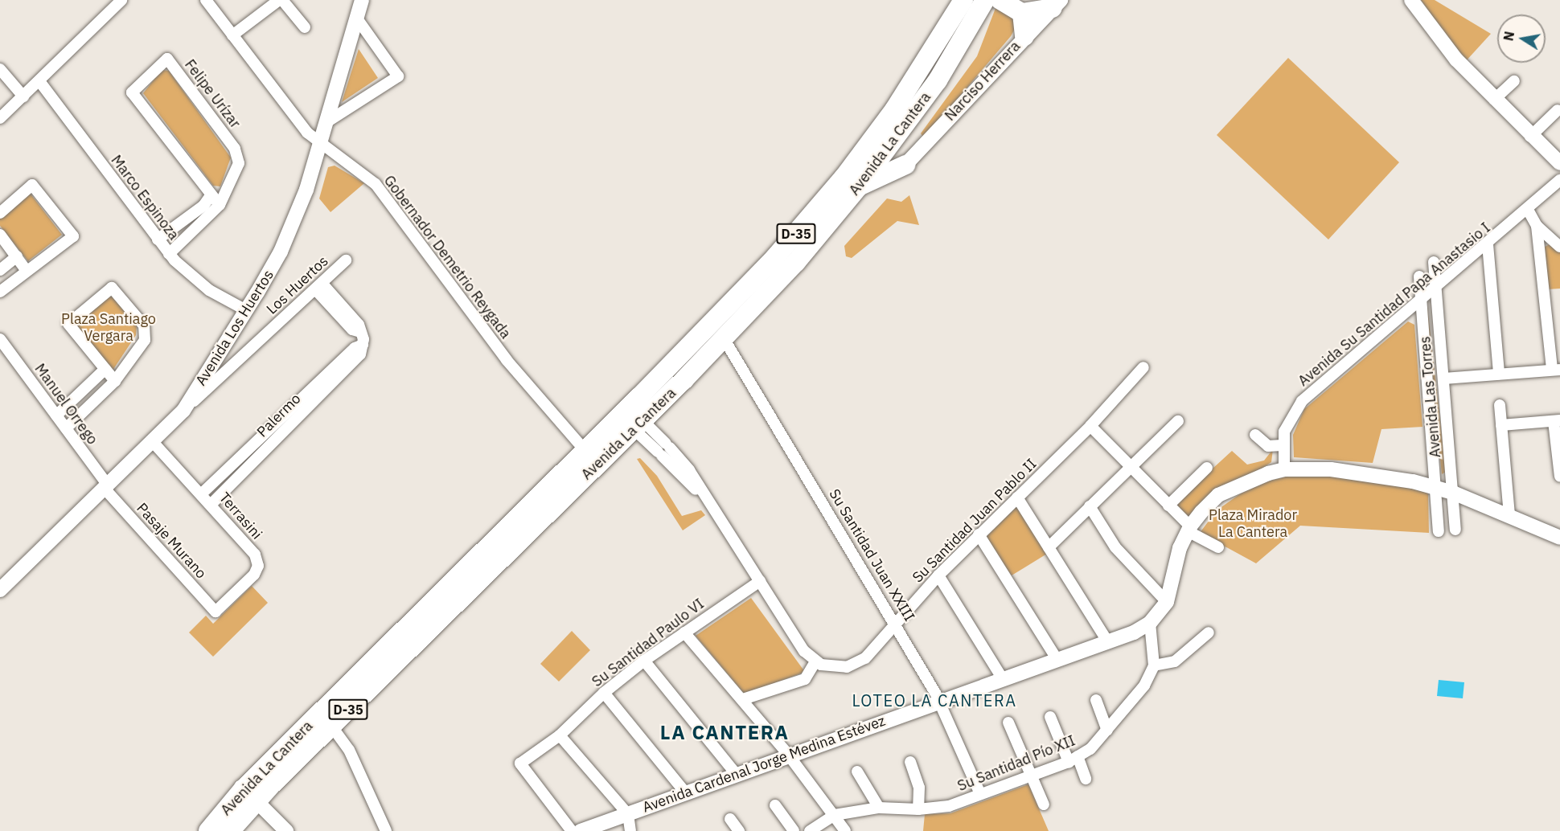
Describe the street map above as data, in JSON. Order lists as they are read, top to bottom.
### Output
{
  "streets": {
    "highway": ["Avenida La Cantera", "D-35"],
    "street": [
      "Narciso Herrera",
      "Felipe Urízar",
      "Marco Espinoza",
      "Gobernador Demetrio Reygada",
      "Los Huertos",
      "Avenida Su Santidad Papa Anastasio I",
      "Avenida Los Huertos",
      "Avenida Las Torres",
      "Manuel Orrego",
      "Palermo",
      "Terrasini",
      "Su Santidad Juan Pablo II",
      "Pasaje Murano",
      "Su Santidad Juan XXIII",
      "Su Santidad Paulo VI",
      "Su Santidad Pío XII",
      "Avenida Cardenal Jorge Medina Estévez"
    ]
  },
  "crossings": [
    ["Felipe Urízar", "Marco Espinoza"],
    ["Avenida La Cantera", "Gobernador Demetrio Reygada"],
    ["Avenida La Cantera", "Su Santidad Juan XXIII"],
    ["Marco Espinoza", "Avenida Los Huertos"],
    ["Gobernador Demetrio Reygada", "Avenida Los Huertos"],
    ["Los Huertos", "Avenida Los Huertos"],
    ["Avenida Su Santidad Papa Anastasio I", "Avenida Las Torres"],
    ["Avenida Su Santidad Papa Anastasio I", "Avenida Cardenal Jorge Medina Estévez"],
    ["Avenida Los Huertos", "Manuel Orrego"],
    ["Avenida Los Huertos", "Terrasini"],
    ["Avenida Los Huertos", "Pasaje Murano"],
    ["Avenida Las Torres", "Avenida Cardenal Jorge Medina Estévez"],
    ["Manuel Orrego", "Pasaje Murano"],
    ["Palermo", "Terrasini"],
    ["Terrasini", "Pasaje Murano"],
    ["Su Santidad Juan Pablo II", "Su Santidad Juan XXIII"],
    ["Su Santidad Juan XXIII", "Su Santidad Pío XII"],
    ["Su Santidad Juan XXIII", "Avenida Cardenal Jorge Medina Estévez"]
  ],
  "districts": ["LOTEO LA CANTERA", "LA CANTERA"],
  "parks": ["Plaza Santiago Vergara", "Plaza Mirador La Cantera"],
  "north": "left"
}
